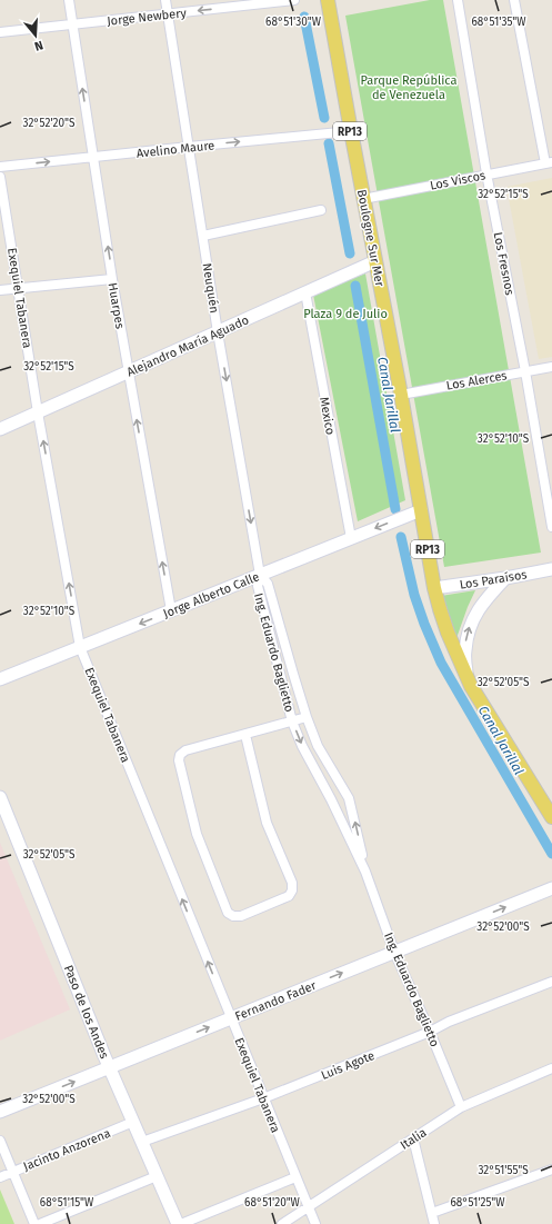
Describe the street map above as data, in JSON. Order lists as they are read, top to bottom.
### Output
{
  "streets": {
    "main road": ["RP13", "Boulogne Sur Mer"],
    "street": [
      "Jorge Newbery",
      "Avelino Maure",
      "Los Viscos",
      "Los Fresnos",
      "Neuquén",
      "Exequiel Tabanera",
      "Huarpes",
      "Alejandro María Aguado",
      "Los Alerces",
      "Mexico",
      "Los Paraísos",
      "Jorge Alberto Calle",
      "Ing. Eduardo Baglietto",
      "Fernando Fader",
      "Paso de los Andes",
      "Luis Agote",
      "Italia",
      "Jacinto Anzorena"
    ]
  },
  "crossings": [
    ["Jorge Newbery", "Neuquén"],
    ["Jorge Newbery", "Huarpes"],
    ["Avelino Maure", "Boulogne Sur Mer"],
    ["Avelino Maure", "Neuquén"],
    ["Avelino Maure", "Huarpes"],
    ["Los Viscos", "Boulogne Sur Mer"],
    ["Los Viscos", "Los Fresnos"],
    ["Boulogne Sur Mer", "Alejandro María Aguado"],
    ["Boulogne Sur Mer", "Los Alerces"],
    ["Boulogne Sur Mer", "Los Paraísos"],
    ["Boulogne Sur Mer", "Jorge Alberto Calle"],
    ["Los Fresnos", "Los Alerces"],
    ["Neuquén", "Alejandro María Aguado"],
    ["Neuquén", "Jorge Alberto Calle"],
    ["Neuquén", "Ing. Eduardo Baglietto"],
    ["Exequiel Tabanera", "Alejandro María Aguado"],
    ["Exequiel Tabanera", "Jorge Alberto Calle"],
    ["Exequiel Tabanera", "Fernando Fader"],
    ["Exequiel Tabanera", "Luis Agote"],
    ["Exequiel Tabanera", "Italia"],
    ["Huarpes", "Alejandro María Aguado"],
    ["Huarpes", "Jorge Alberto Calle"],
    ["Alejandro María Aguado", "Mexico"],
    ["Mexico", "Jorge Alberto Calle"],
    ["Jorge Alberto Calle", "Ing. Eduardo Baglietto"],
    ["Ing. Eduardo Baglietto", "Fernando Fader"],
    ["Ing. Eduardo Baglietto", "Luis Agote"],
    ["Ing. Eduardo Baglietto", "Italia"],
    ["Fernando Fader", "Paso de los Andes"],
    ["Paso de los Andes", "Luis Agote"],
    ["Paso de los Andes", "Jacinto Anzorena"]
  ],
  "one_way": [
    "Jorge Newbery",
    "Avelino Maure",
    "Neuquén",
    "Exequiel Tabanera",
    "Huarpes",
    "Jorge Alberto Calle",
    "Fernando Fader"
  ],
  "water": ["Canal Jarillal"],
  "parks": ["Parque República de Venezuela", "Plaza 9 de Julio"],
  "north": "bottom",
  "coordinates": [
    "68°51'30\"W",
    "68°51'35\"W",
    "32°52'20\"S",
    "32°52'15\"S",
    "32°52'10\"S",
    "32°52'05\"S",
    "32°52'00\"S",
    "32°51'55\"S",
    "68°51'15\"W",
    "68°51'20\"W",
    "68°51'25\"W"
  ]
}
